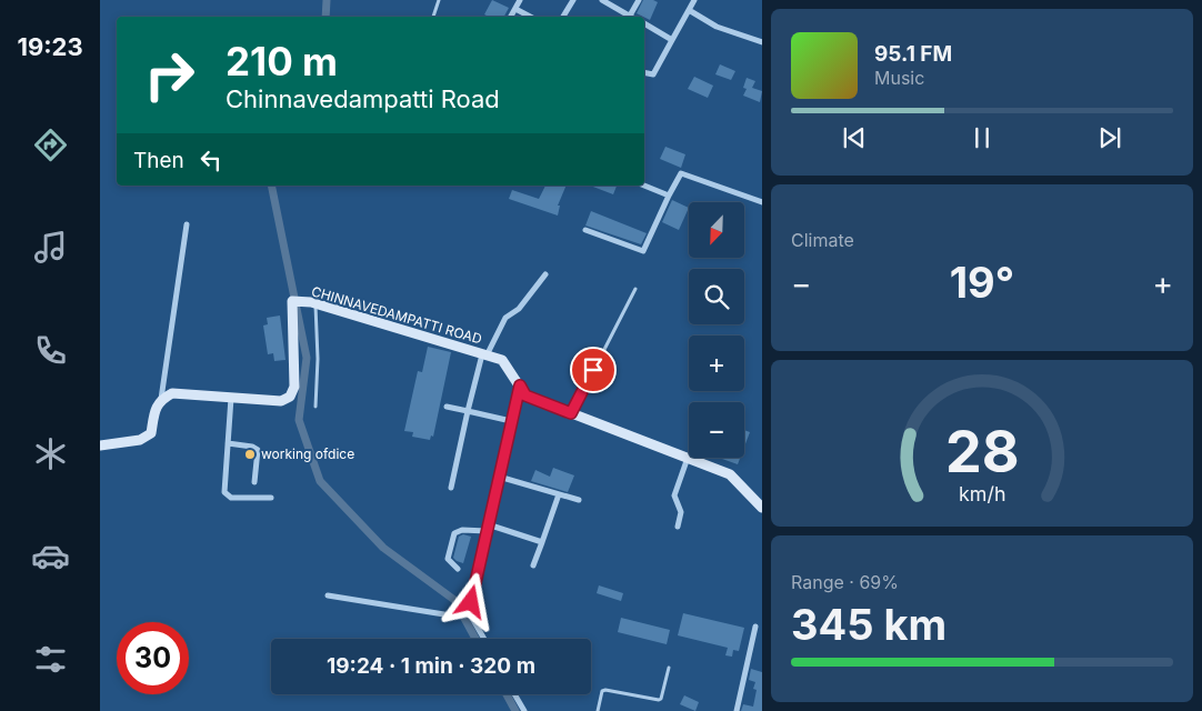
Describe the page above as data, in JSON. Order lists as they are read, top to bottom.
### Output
{
  "streets": {
    "street": ["CHINNAVEDAMPATTI ROAD"]
  },
  "places": ["working ofdice"],
  "north": "bottom left",
  "page": {
    "tabs": "19:23",
    "turn": ["210 m", "Chinnavedampatti Road"],
    "song": ["95.1 FM", "Music"],
    "then": "Then",
    "tile": [
      "Climate",
      ["Range · 69%", "345 km"]
    ],
    "map_buttons": ["+", "−"],
    "heat": ["−", "19°", "+"],
    "limit": "30",
    "trip": "19:24 · 1 min · 320 m",
    "gauge": ["28", "km/h"]
  }
}
